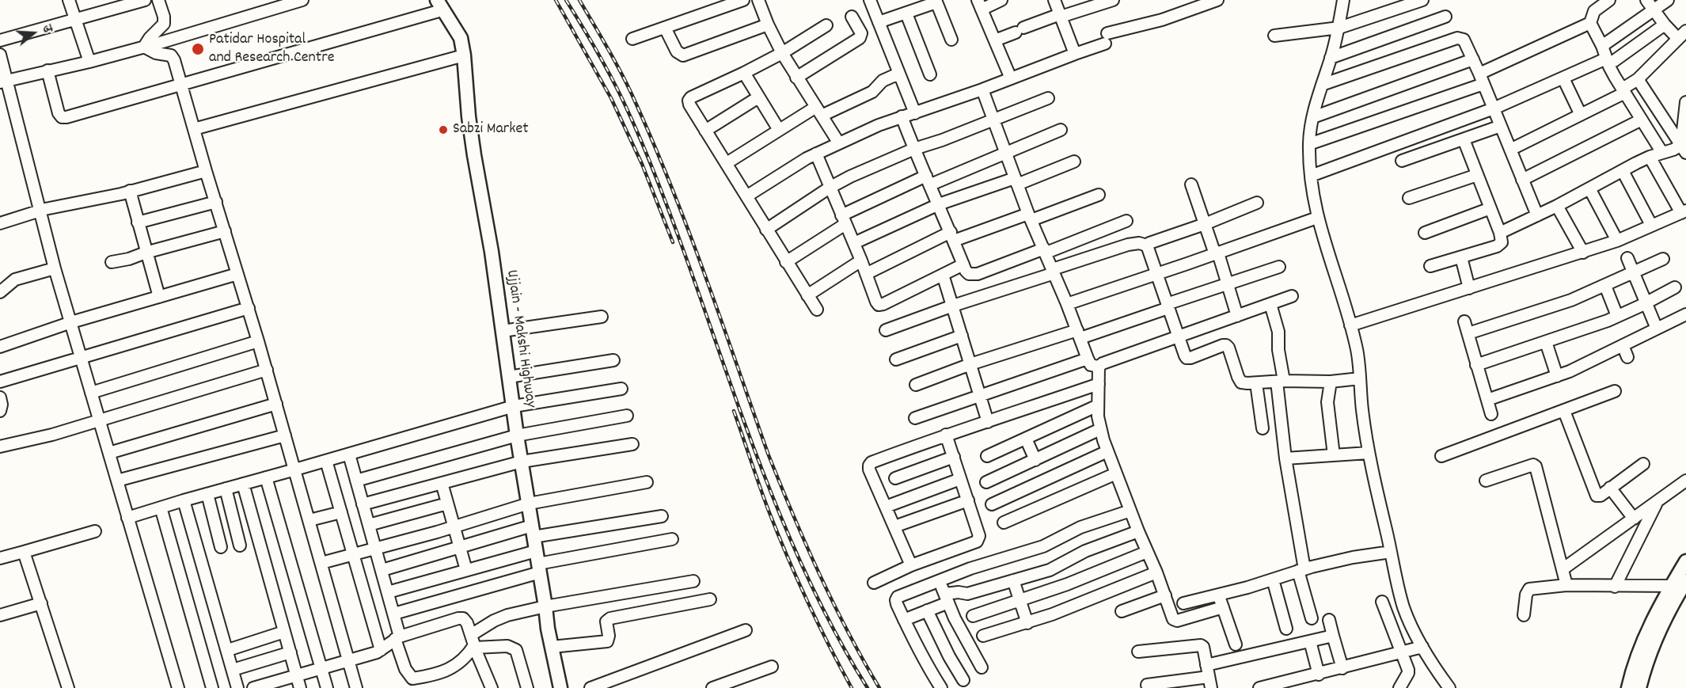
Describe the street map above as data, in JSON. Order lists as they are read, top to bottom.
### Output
{
  "streets": {
    "main road": ["Ujjain - Makshi Highway"]
  },
  "places": ["Patidar Hospital and Research Centre", "Sabzi Market"],
  "north": "right"
}
